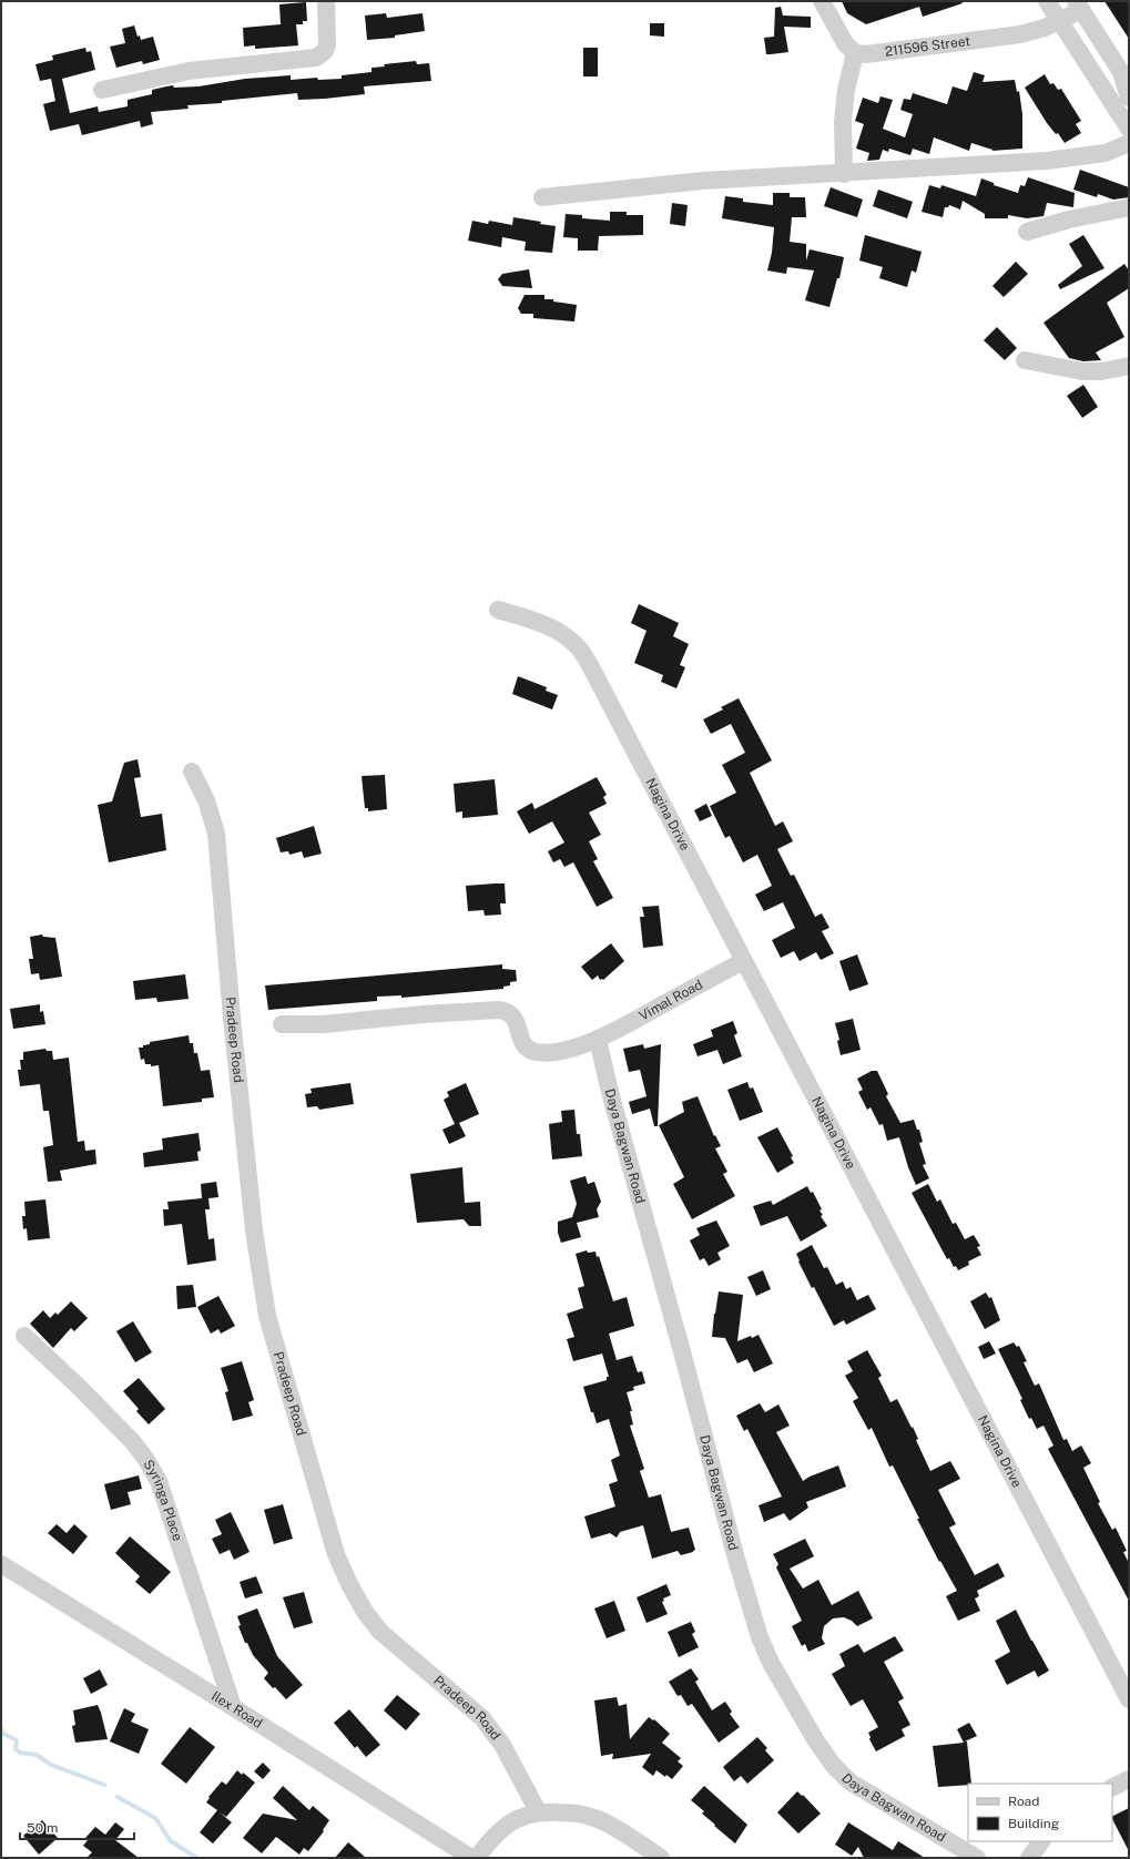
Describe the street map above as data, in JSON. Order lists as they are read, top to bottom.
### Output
{
  "streets": {
    "street": [
      "211596 Street",
      "Nagina Drive",
      "Vimal Road",
      "Pradeep Road",
      "Daya Bagwan Road",
      "Syringa Place",
      "Ilex Road"
    ]
  },
  "crossings": [
    ["Nagina Drive", "Vimal Road"],
    ["Vimal Road", "Daya Bagwan Road"],
    ["Syringa Place", "Ilex Road"]
  ],
  "legend": ["Road", "Building"],
  "scale_bar": "50 m"
}
